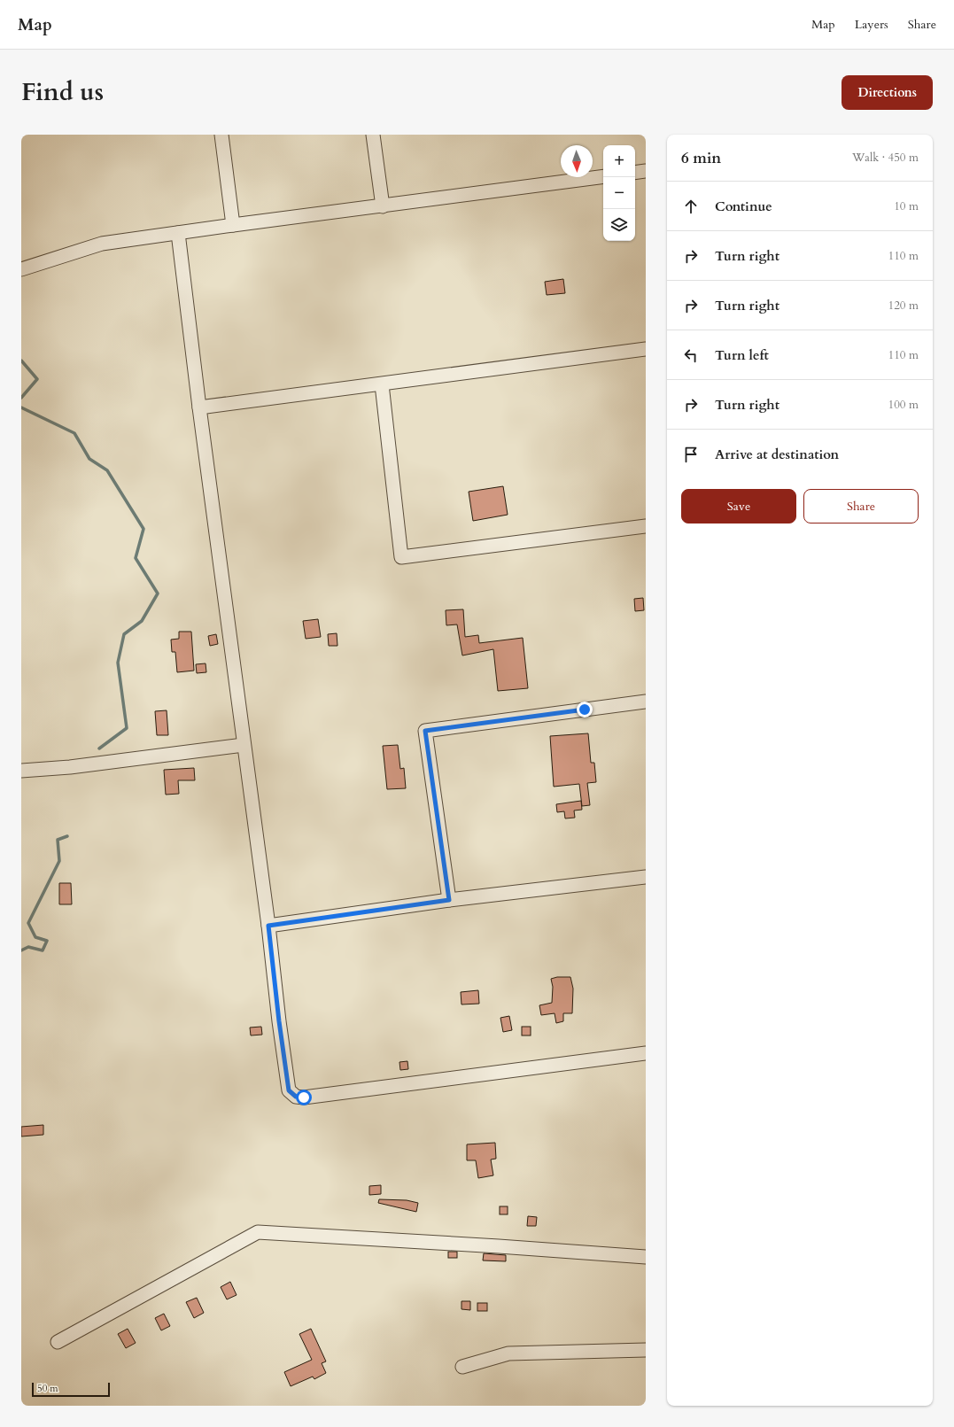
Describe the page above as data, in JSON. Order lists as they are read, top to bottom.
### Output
{
  "scale_bar": "50 m",
  "north": "bottom",
  "page": {
    "header": "Map",
    "nav": ["Map", "Layers", "Share"],
    "title": "Find us",
    "buttons": [
      "Directions",
      ["Save", "Share"]
    ],
    "heading": ["6 min", "Walk · 450 m"],
    "map_buttons": ["+", "−"],
    "list": [
      ["Continue", "10 m"],
      ["Turn right", "110 m"],
      ["Turn right", "120 m"],
      ["Turn left", "110 m"],
      ["Turn right", "100 m"],
      "Arrive at destination"
    ],
    "scale": "50 m"
  }
}
